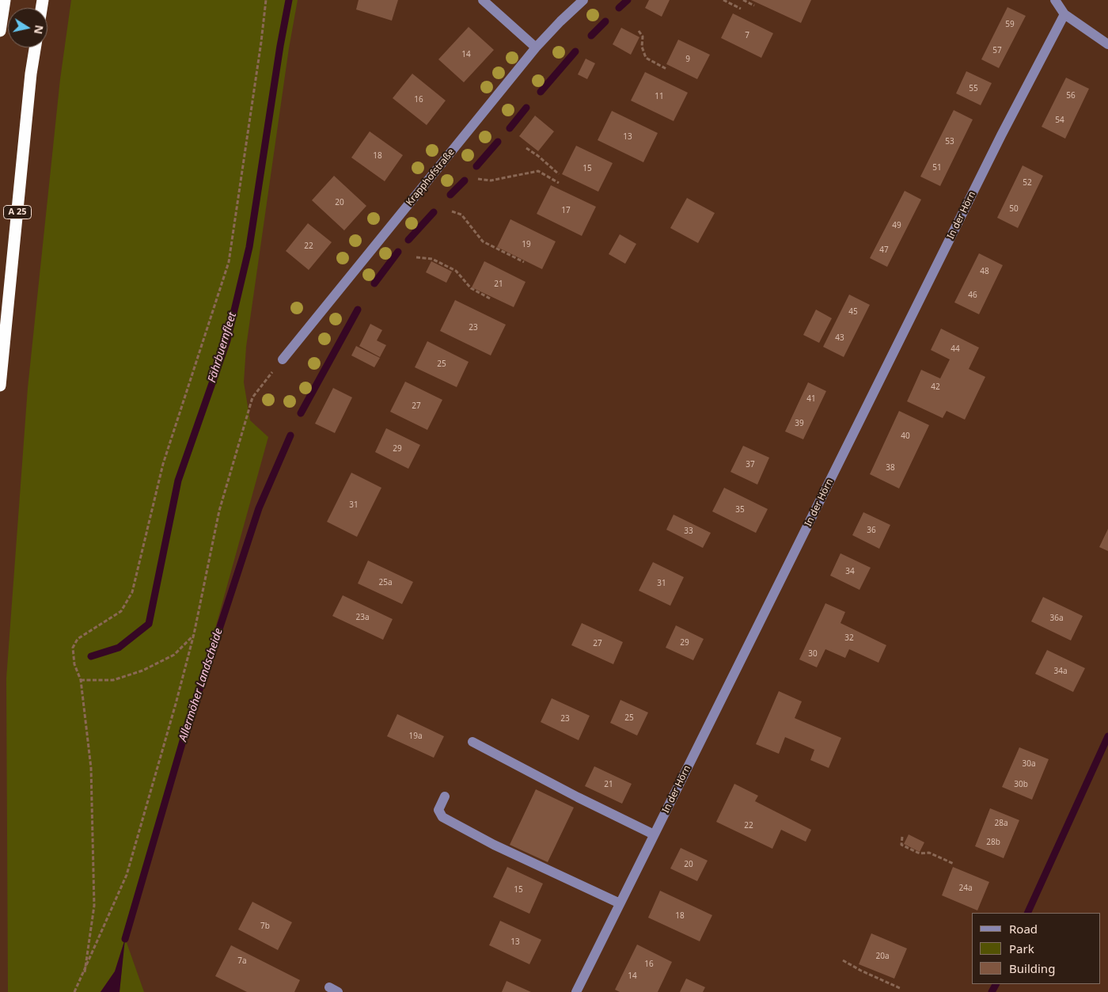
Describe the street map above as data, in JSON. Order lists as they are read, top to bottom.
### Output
{
  "streets": {
    "highway": ["A 25"],
    "street": ["Krapphofstraße", "In der Hörn"]
  },
  "water": ["Fährbuernfleet", "Allermöher Landscheide"],
  "house_numbers": [
    "59",
    "7",
    "57",
    "14",
    "9",
    "55",
    "56",
    "11",
    "16",
    "54",
    "13",
    "53",
    "18",
    "51",
    "15",
    "52",
    "20",
    "50",
    "17",
    "49",
    "19",
    "22",
    "47",
    "48",
    "21",
    "46",
    "45",
    "23",
    "43",
    "44",
    "25",
    "42",
    "41",
    "27",
    "39",
    "40",
    "29",
    "37",
    "38",
    "31",
    "35",
    "36",
    "33",
    "34",
    "25a",
    "31",
    "23a",
    "36a",
    "32",
    "29",
    "27",
    "30",
    "34a",
    "25",
    "23",
    "19a",
    "30a",
    "21",
    "30b",
    "28a",
    "22",
    "28b",
    "20",
    "24a",
    "15",
    "18",
    "7b",
    "13",
    "20a",
    "7a",
    "16",
    "14"
  ],
  "legend": ["Road", "Park", "Building"],
  "north": "right"
}
